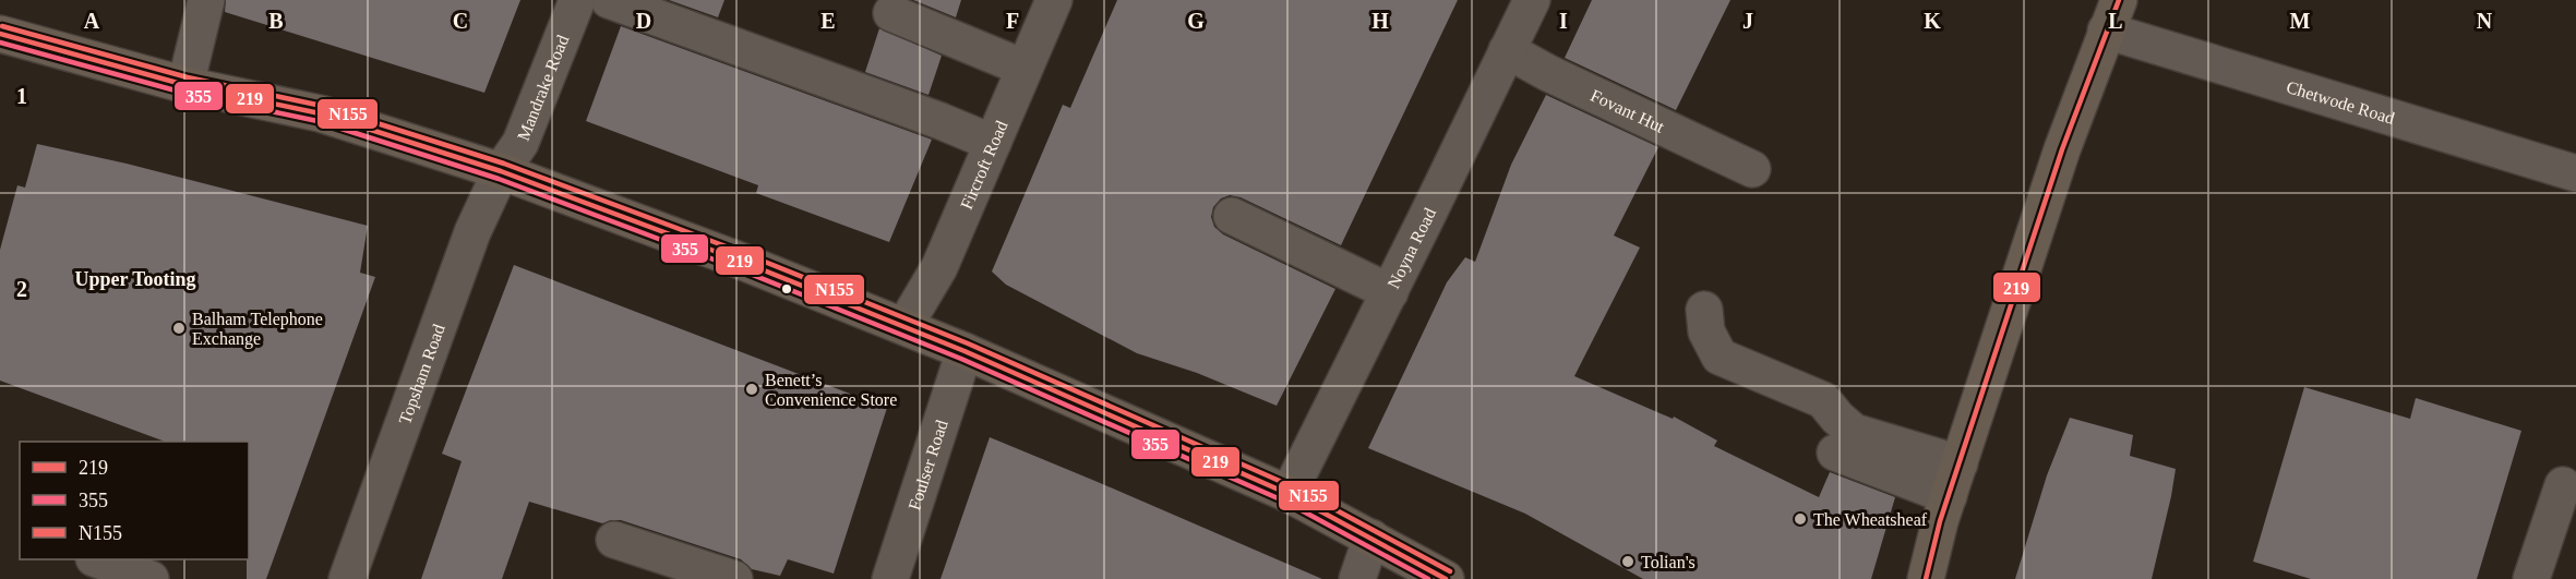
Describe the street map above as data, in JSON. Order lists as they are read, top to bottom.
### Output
{
  "streets": {
    "street": [
      "Mandrake Road",
      "Chetwode Road",
      "Fovant Hut",
      "Fircroft Road",
      "Noyna Road",
      "Topsham Road",
      "Foulser Road"
    ]
  },
  "crossings": [
    ["Mandrake Road", "Topsham Road"],
    ["Fovant Hut", "Noyna Road"]
  ],
  "districts": ["Upper Tooting"],
  "places": [
    "Balham Telephone Exchange",
    "Benett’s Convenience Store",
    "The Wheatsheaf",
    "Tolian's"
  ],
  "lines": ["transit line 219", "transit line N155", "transit line 355"],
  "legend": ["219", "355", "N155"],
  "grid": {
    "columns": [
      "A",
      "B",
      "C",
      "D",
      "E",
      "F",
      "G",
      "H",
      "I",
      "J",
      "K",
      "L",
      "M",
      "N"
    ],
    "rows": ["1", "2"]
  }
}
